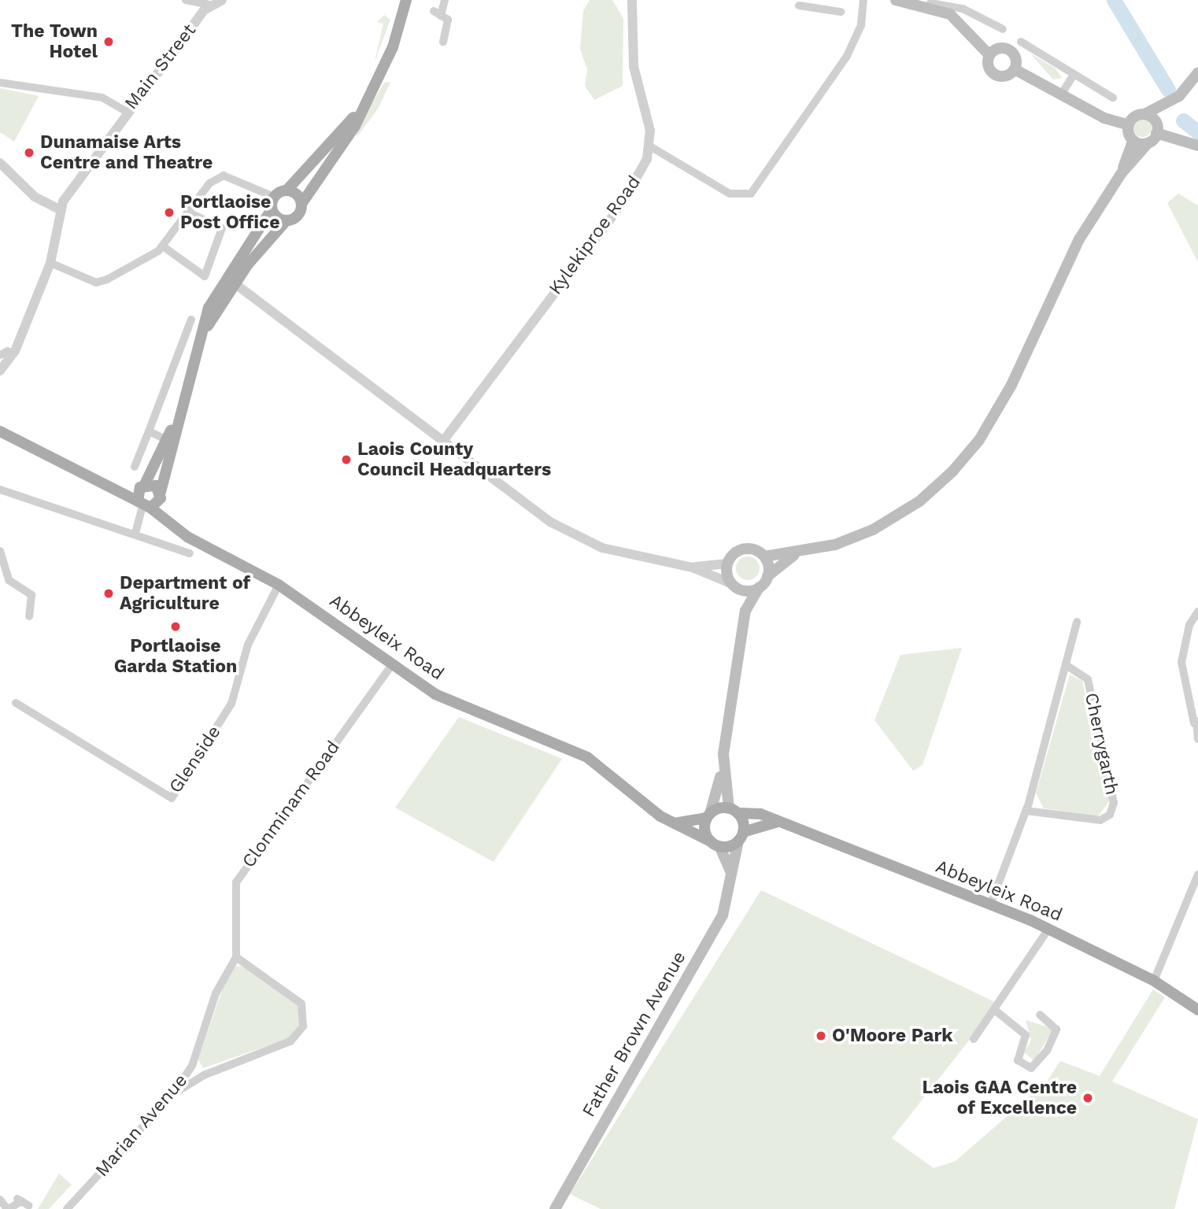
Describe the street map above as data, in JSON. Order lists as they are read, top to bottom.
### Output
{
  "streets": {
    "main road": ["Abbeyleix Road", "Father Brown Avenue"],
    "street": [
      "Main Street",
      "Kylekiproe Road",
      "Cherrygarth",
      "Glenside",
      "Clonminam Road",
      "Marian Avenue"
    ]
  },
  "crossings": [
    ["Abbeyleix Road", "Cherrygarth"],
    ["Abbeyleix Road", "Glenside"],
    ["Abbeyleix Road", "Clonminam Road"],
    ["Clonminam Road", "Marian Avenue"]
  ],
  "places": [
    "The Town Hotel",
    "Dunamaise Arts Centre and Theatre",
    "Portlaoise Post Office",
    "Laois County Council Headquarters",
    "Department of Agriculture",
    "Portlaoise Garda Station",
    "O'Moore Park",
    "Laois GAA Centre of Excellence"
  ]
}
